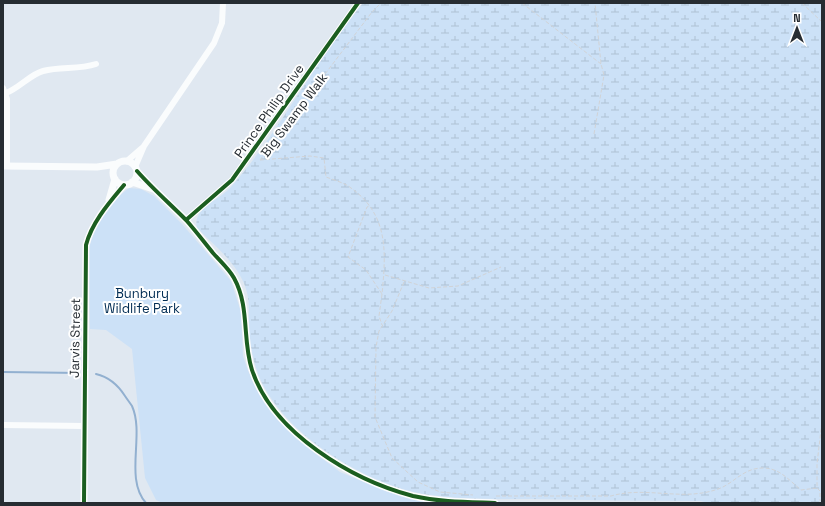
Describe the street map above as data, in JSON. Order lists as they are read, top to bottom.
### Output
{
  "streets": {
    "street": ["Prince Philip Drive", "Jarvis Street"],
    "cycle path": ["Big Swamp Walk"]
  },
  "parks": ["Bunbury Wildlife Park"],
  "north": "top"
}
